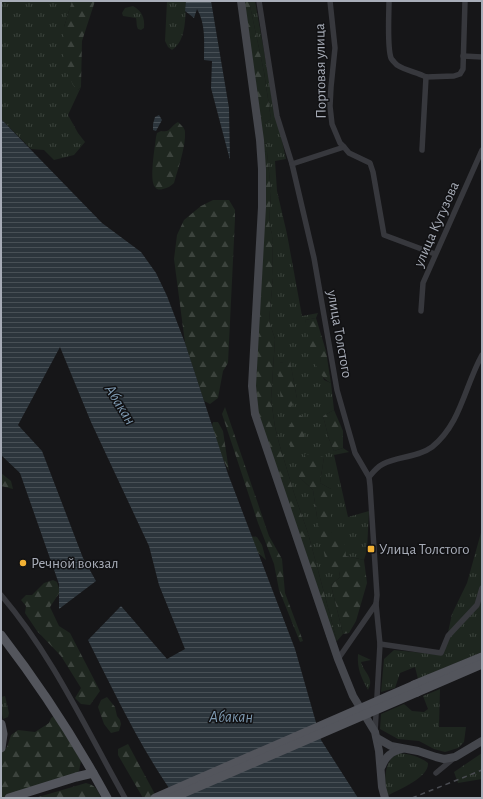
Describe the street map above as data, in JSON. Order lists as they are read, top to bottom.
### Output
{
  "streets": {
    "street": ["Портовая улица", "улица Кутузова", "улица Толстого"]
  },
  "crossings": [
    ["Портовая улица", "улица Кутузова"]
  ],
  "water": ["Абакан"],
  "places": {
    "transit": ["Улица Толстого"],
    "other": ["Речной вокзал"]
  }
}
